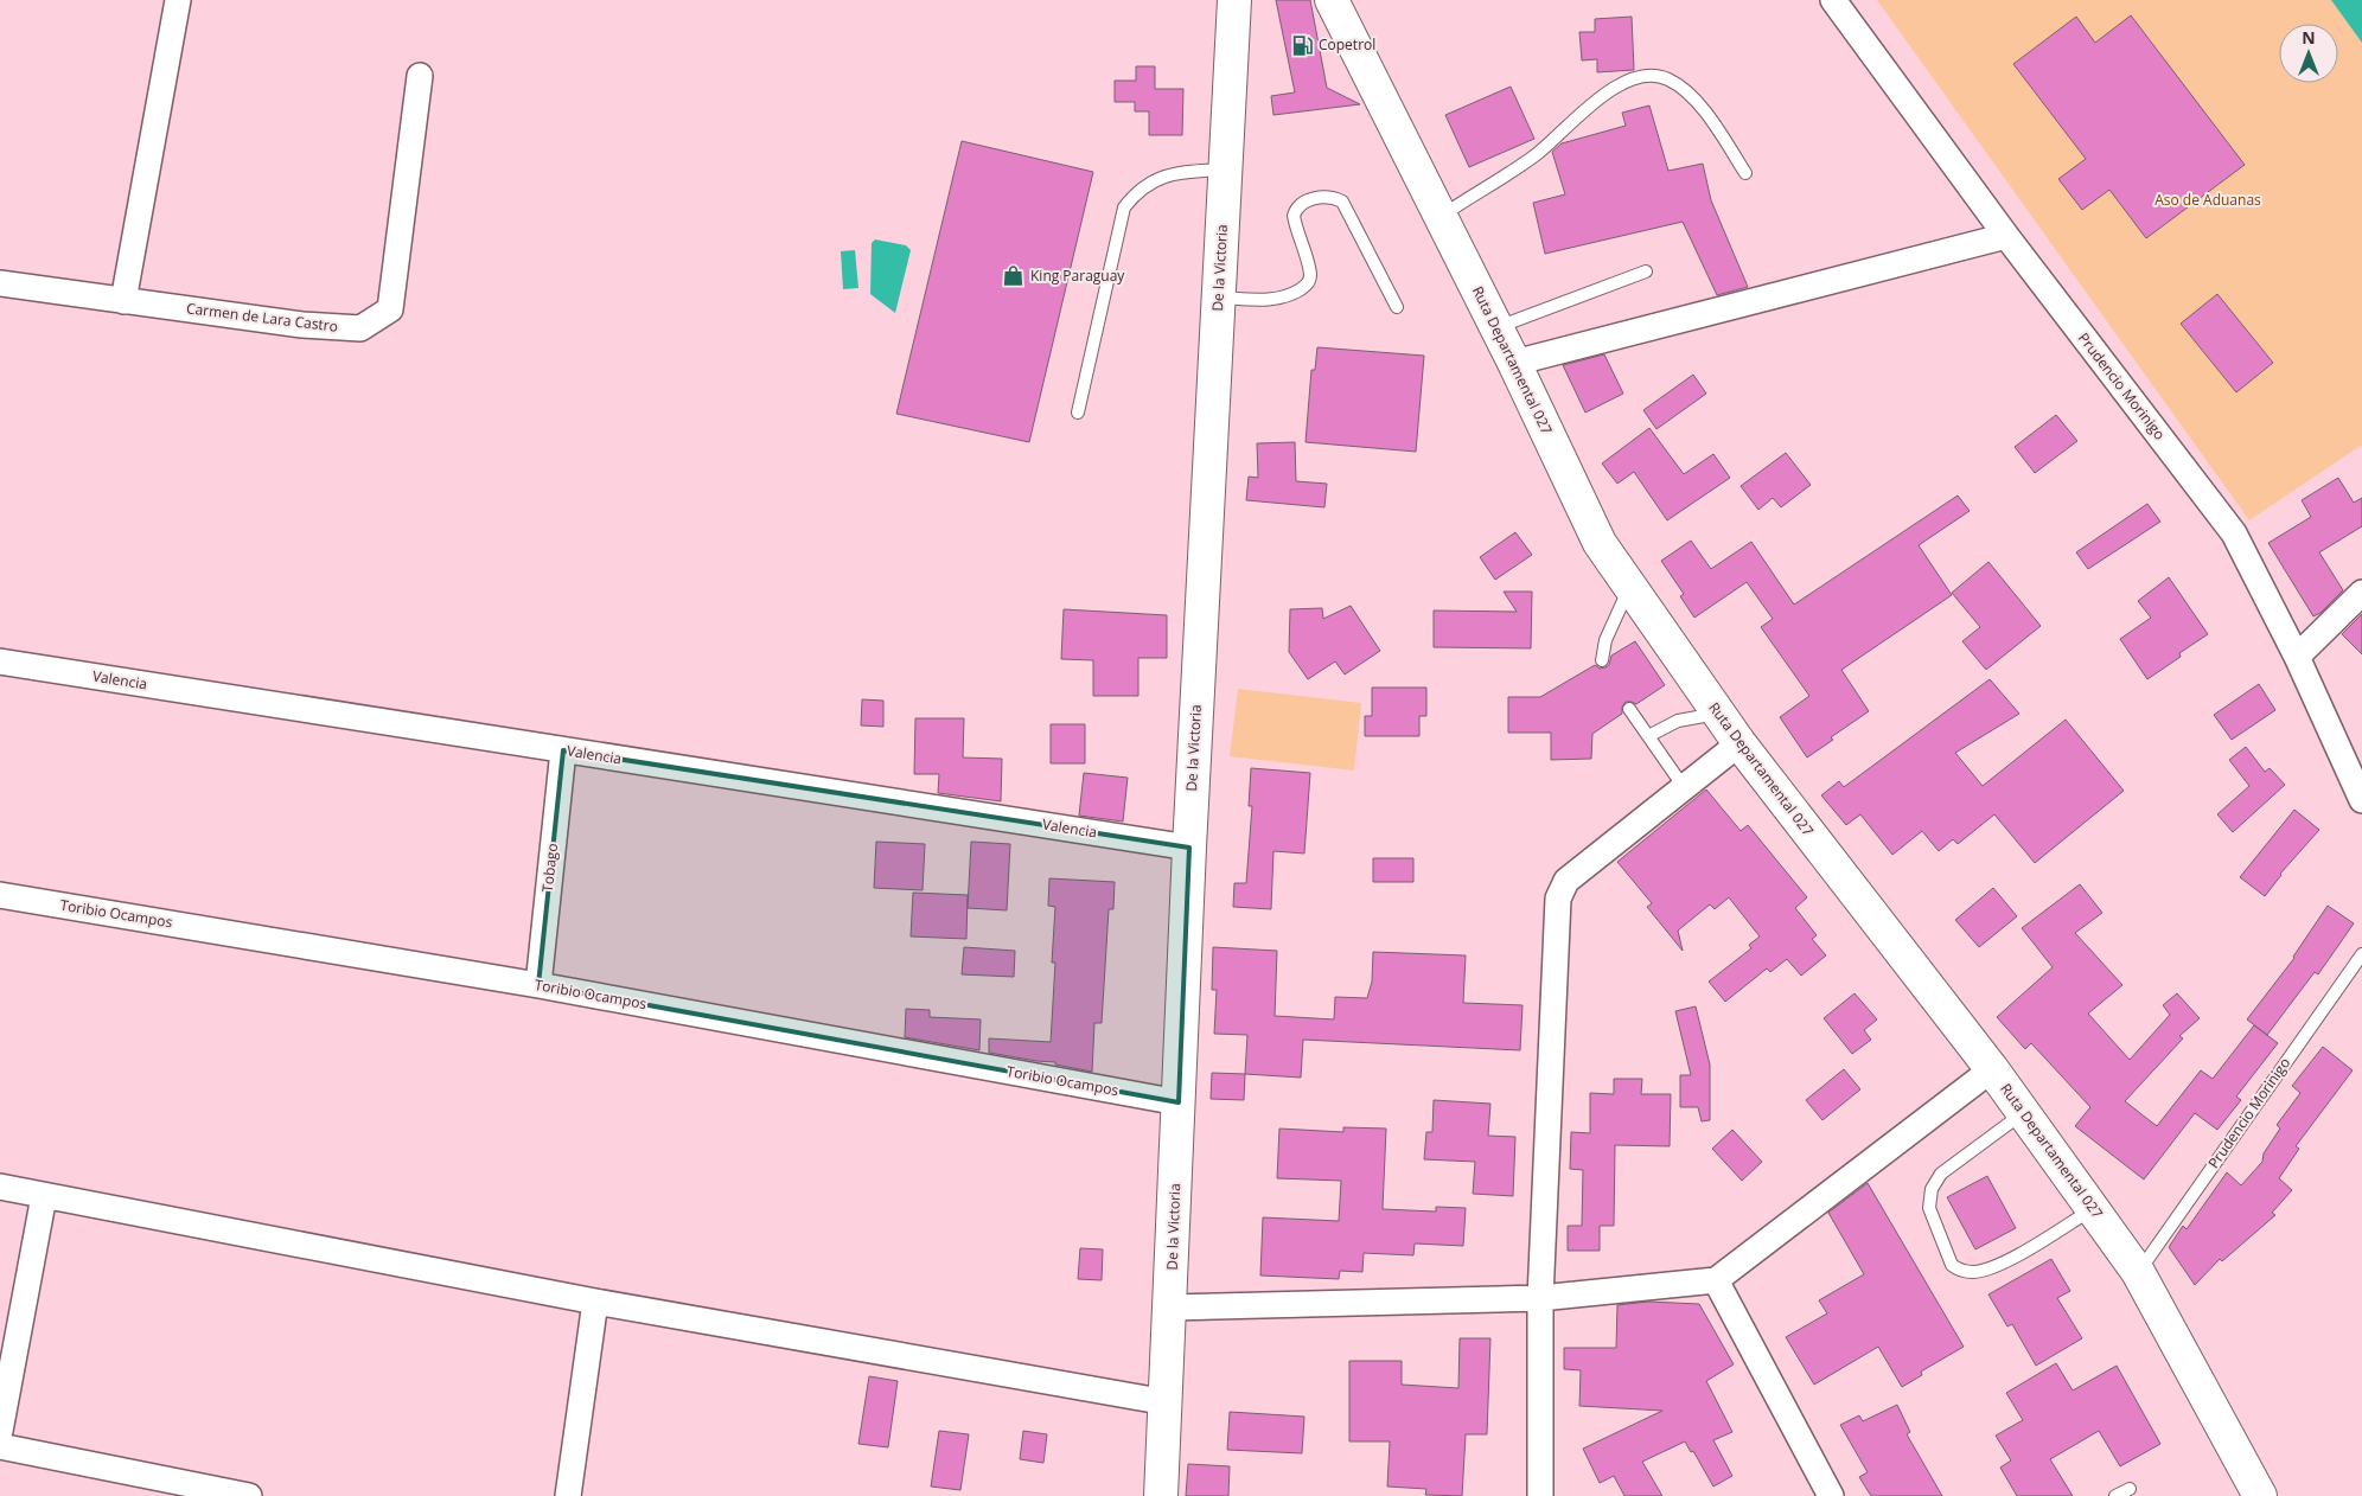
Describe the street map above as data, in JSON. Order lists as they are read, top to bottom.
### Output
{
  "streets": {
    "main road": ["De la Victoria", "Ruta Departamental 027"],
    "street": [
      "Carmen de Lara Castro",
      "Prudencio Morinigo",
      "Valencia",
      "Tobago",
      "Toribio Ocampos"
    ]
  },
  "crossings": [
    ["De la Victoria", "Valencia"],
    ["De la Victoria", "Toribio Ocampos"],
    ["Ruta Departamental 027", "Prudencio Morinigo"],
    ["Valencia", "Tobago"],
    ["Tobago", "Toribio Ocampos"]
  ],
  "parks": ["Aso de Aduanas"],
  "places": {
    "fuel station": ["Copetrol"],
    "shop": ["King Paraguay"]
  },
  "north": "top"
}
